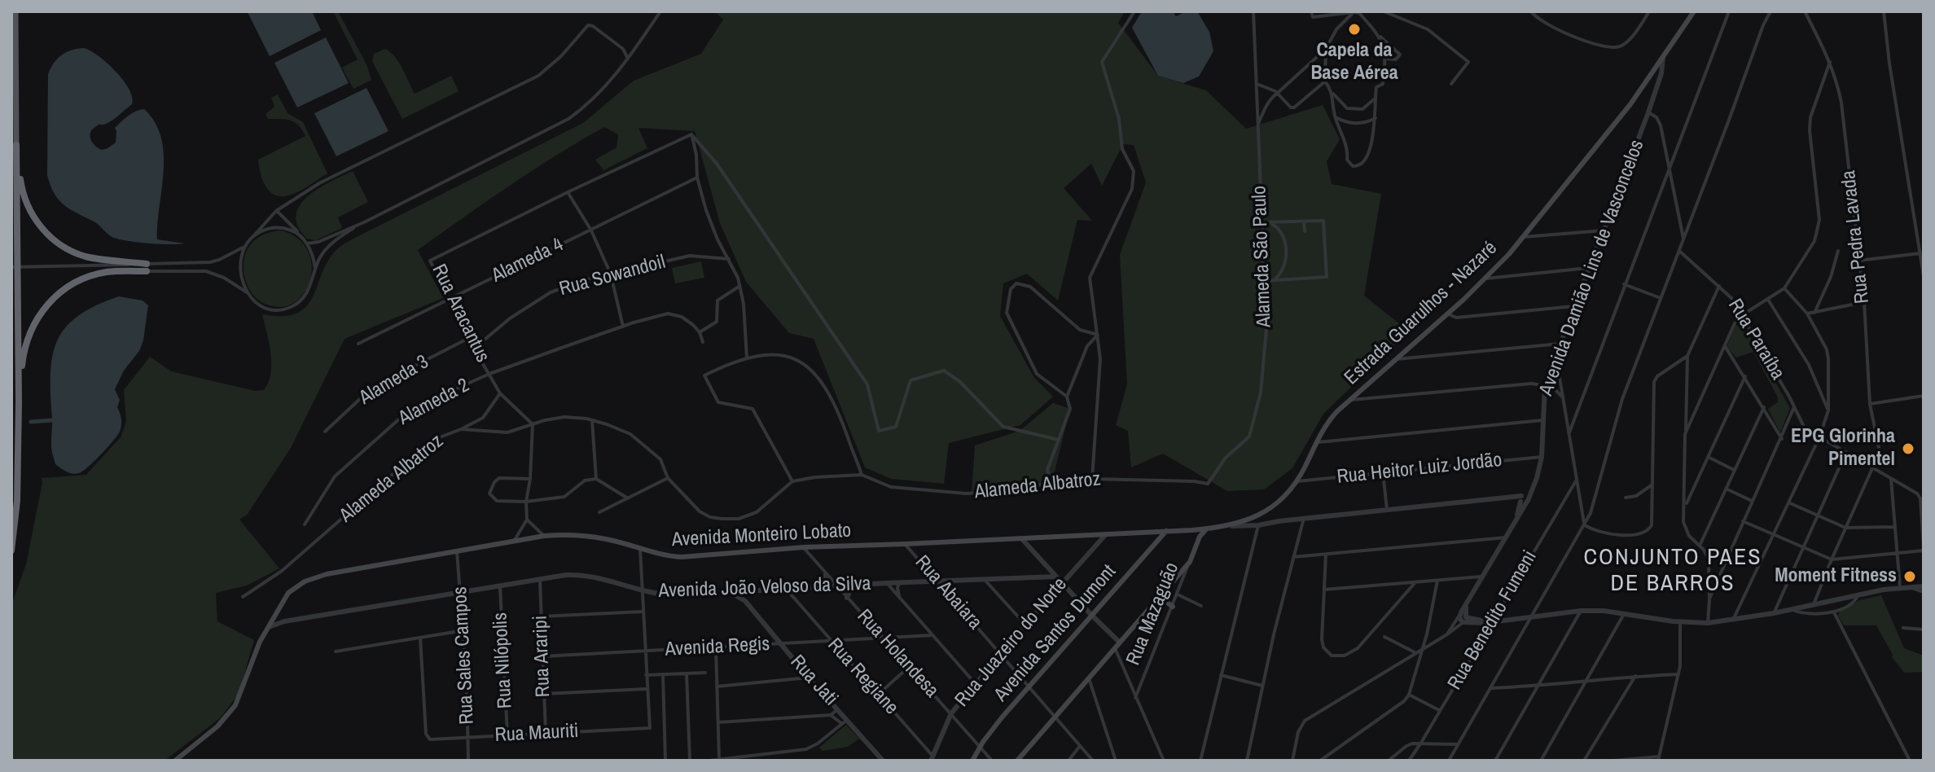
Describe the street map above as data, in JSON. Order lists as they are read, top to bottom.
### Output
{
  "streets": {
    "main road": [
      "Estrada Guarulhos - Nazaré",
      "Avenida Monteiro Lobato",
      "Rua Mazaguão",
      "Avenida Santos Dumont"
    ],
    "street": [
      "Rua Pedra Lavada",
      "Alameda São Paulo",
      "Alameda 4",
      "Avenida Damião Lins de Vasconcelos",
      "Rua Sowandoil",
      "Rua Aracantus",
      "Rua Paraíba",
      "Alameda 3",
      "Alameda 2",
      "Rua Heitor Luiz Jordão",
      "Alameda Albatroz",
      "Avenida João Veloso da Silva",
      "Rua Abaiara",
      "Rua Benedito Fumeni",
      "Rua Juazeiro do Norte",
      "Avenida Regis",
      "Rua Holandesa",
      "Rua Sales Campos",
      "Rua Araripi",
      "Rua Nilópolis",
      "Rua Regiane",
      "Rua Jati",
      "Rua Mauriti"
    ]
  },
  "crossings": [
    ["Rua Pedra Lavada", "Rua Paraíba"],
    ["Alameda São Paulo", "Alameda Albatroz"],
    ["Alameda 4", "Rua Aracantus"],
    ["Avenida Damião Lins de Vasconcelos", "Estrada Guarulhos - Nazaré"],
    ["Avenida Damião Lins de Vasconcelos", "Rua Heitor Luiz Jordão"],
    ["Rua Sowandoil", "Rua Aracantus"],
    ["Rua Aracantus", "Alameda 3"],
    ["Rua Aracantus", "Alameda 2"],
    ["Rua Aracantus", "Alameda Albatroz"],
    ["Estrada Guarulhos - Nazaré", "Rua Heitor Luiz Jordão"],
    ["Estrada Guarulhos - Nazaré", "Avenida Monteiro Lobato"],
    ["Avenida Monteiro Lobato", "Rua Abaiara"],
    ["Avenida Monteiro Lobato", "Avenida Santos Dumont"],
    ["Avenida Monteiro Lobato", "Rua Juazeiro do Norte"],
    ["Avenida Monteiro Lobato", "Rua Holandesa"],
    ["Avenida Monteiro Lobato", "Rua Sales Campos"],
    ["Avenida João Veloso da Silva", "Rua Abaiara"],
    ["Avenida João Veloso da Silva", "Rua Holandesa"],
    ["Avenida João Veloso da Silva", "Rua Sales Campos"],
    ["Avenida João Veloso da Silva", "Rua Araripi"],
    ["Avenida João Veloso da Silva", "Rua Nilópolis"],
    ["Avenida João Veloso da Silva", "Rua Regiane"],
    ["Avenida João Veloso da Silva", "Rua Jati"],
    ["Rua Abaiara", "Avenida Santos Dumont"],
    ["Rua Abaiara", "Rua Juazeiro do Norte"],
    ["Avenida Santos Dumont", "Rua Holandesa"],
    ["Rua Juazeiro do Norte", "Rua Holandesa"],
    ["Rua Juazeiro do Norte", "Rua Regiane"],
    ["Avenida Regis", "Rua Holandesa"],
    ["Avenida Regis", "Rua Araripi"],
    ["Avenida Regis", "Rua Regiane"],
    ["Avenida Regis", "Rua Jati"],
    ["Rua Sales Campos", "Rua Mauriti"],
    ["Rua Araripi", "Rua Mauriti"],
    ["Rua Nilópolis", "Rua Mauriti"]
  ],
  "districts": ["CONJUNTO PAES DE BARROS"],
  "places": ["Capela da Base Aérea", "EPG Glorinha Pimentel", "Moment Fitness"]
}
